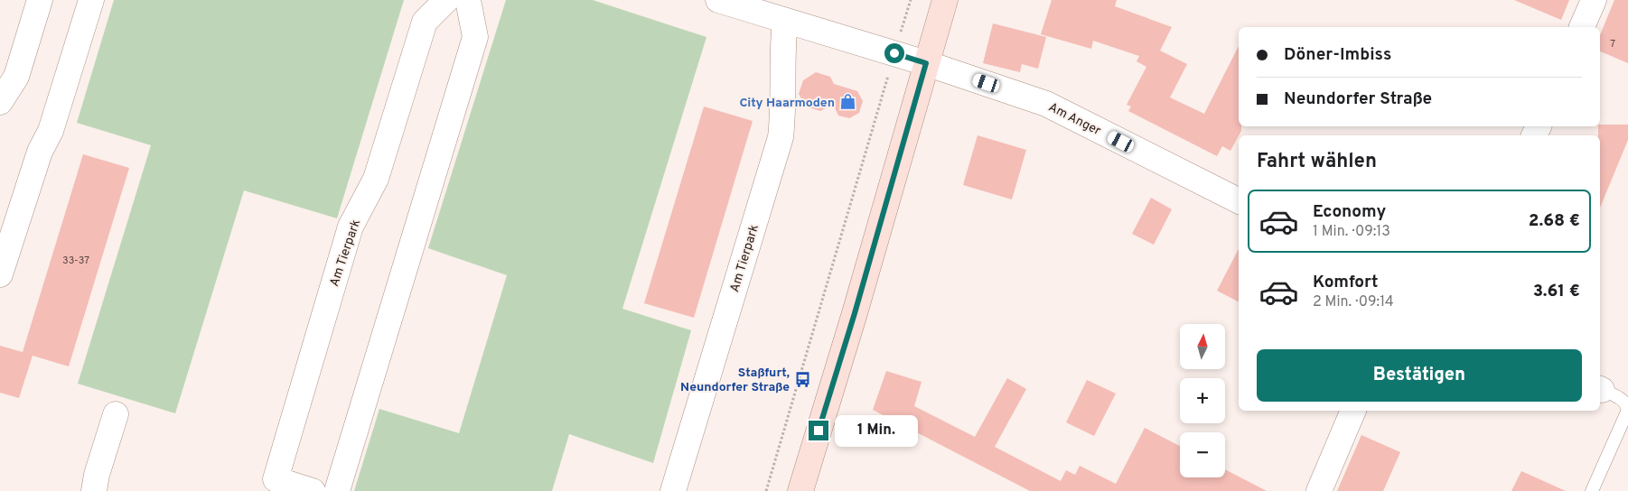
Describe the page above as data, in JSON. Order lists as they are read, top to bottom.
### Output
{
  "streets": {
    "street": ["Am Anger", "Am Tierpark"]
  },
  "places": {
    "shop": ["City Haarmoden"],
    "bus stop": ["Staßfurt, Neundorfer Straße"]
  },
  "house_numbers": ["7", "33-37"],
  "north": "top",
  "page": {
    "banner": ["Döner-Imbiss", "Neundorfer Straße"],
    "heading": "Fahrt wählen",
    "list": [
      {
        "name": "Economy",
        "note": "1 Min. · 09:13",
        "value": "2.68 €"
      },
      {
        "name": "Komfort",
        "note": "2 Min. · 09:14",
        "value": "3.61 €"
      }
    ],
    "map_buttons": ["+", "−"],
    "buttons": "Bestätigen",
    "bubble": "1 Min."
  }
}
